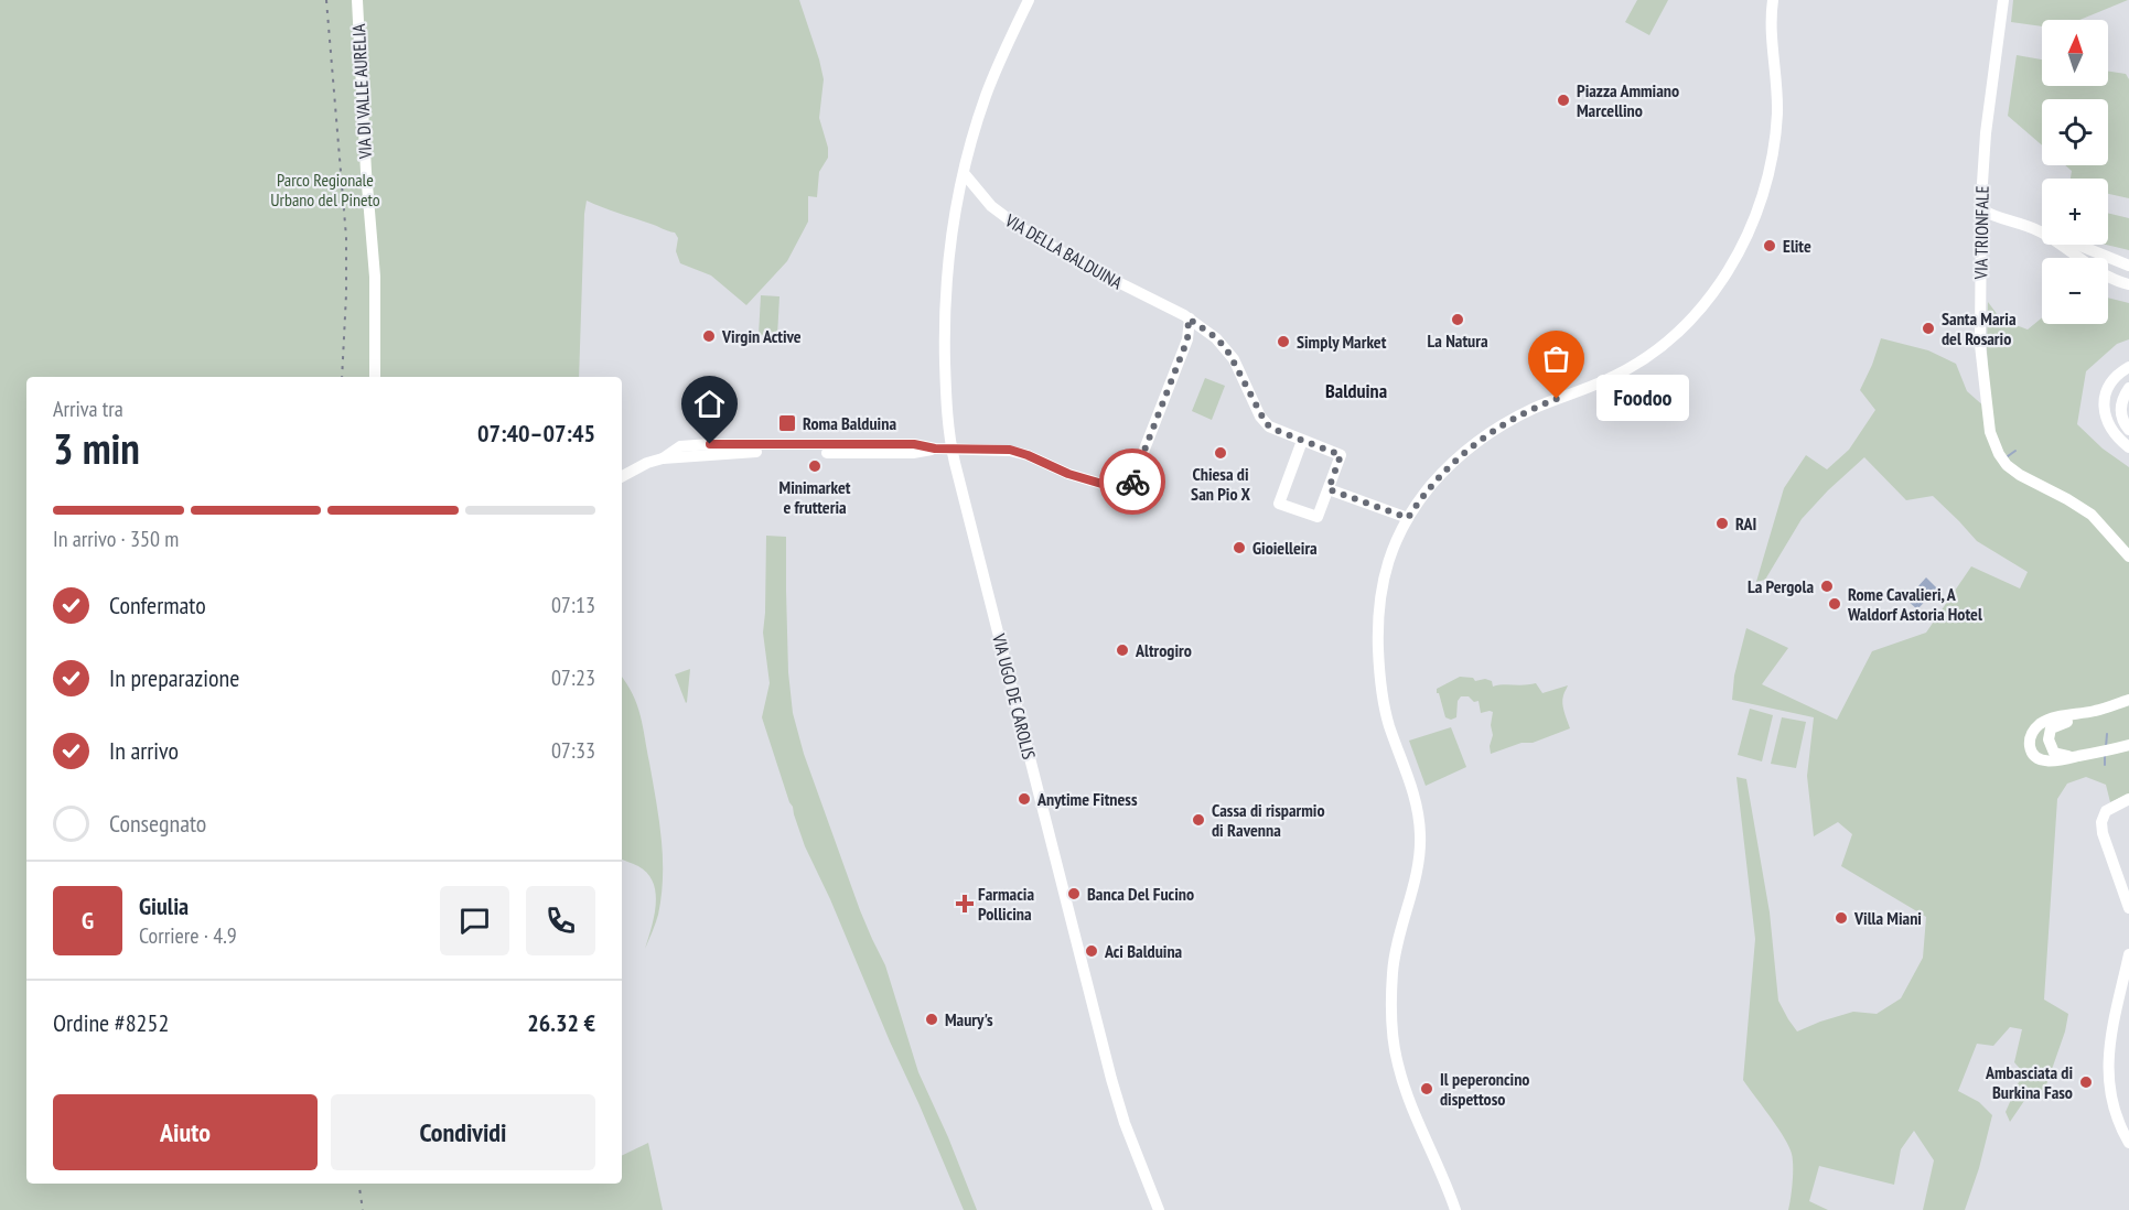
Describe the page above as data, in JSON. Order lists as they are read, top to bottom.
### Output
{
  "streets": {
    "street": [
      "VIA DI VALLE AURELIA",
      "VIA TRIONFALE",
      "VIA DELLA BALDUINA",
      "VIA UGO DE CAROLIS"
    ]
  },
  "crossings": [
    ["VIA DELLA BALDUINA", "VIA UGO DE CAROLIS"]
  ],
  "districts": ["Balduina"],
  "parks": ["Parco Regionale Urbano del Pineto"],
  "places": {
    "other": [
      "Piazza Ammiano Marcellino",
      "Elite",
      "La Natura",
      "Santa Maria del Rosario",
      "Virgin Active",
      "Simply Market",
      "Foodoo",
      "Chiesa di San Pio X",
      "Minimarket e frutteria",
      "RAI",
      "Gioielleira",
      "La Pergola",
      "Rome Cavalieri, A Waldorf Astoria Hotel",
      "Altrogiro",
      "Anytime Fitness",
      "Cassa di risparmio di Ravenna",
      "Banca Del Fucino",
      "Villa Miani",
      "Aci Balduina",
      "Maury's",
      "Ambasciata di Burkina Faso",
      "Il peperoncino dispettoso"
    ],
    "transit": ["Roma Balduina"],
    "health": ["Farmacia Pollicina"]
  },
  "north": "top",
  "page": {
    "map_buttons": ["+", "−"],
    "bubble": "Foodoo",
    "heading": ["3 min", "Arriva tra", "07:40–07:45"],
    "panel": [
      "Giulia",
      "Corriere · 4.9",
      "Ordine #8252",
      "26.32 €"
    ],
    "bar": "In arrivo · 350 m",
    "list": [
      ["Confermato", "07:13"],
      ["In preparazione", "07:23"],
      ["In arrivo", "07:33"],
      "Consegnato"
    ],
    "round": "G",
    "buttons": ["Aiuto", "Condividi"]
  }
}
